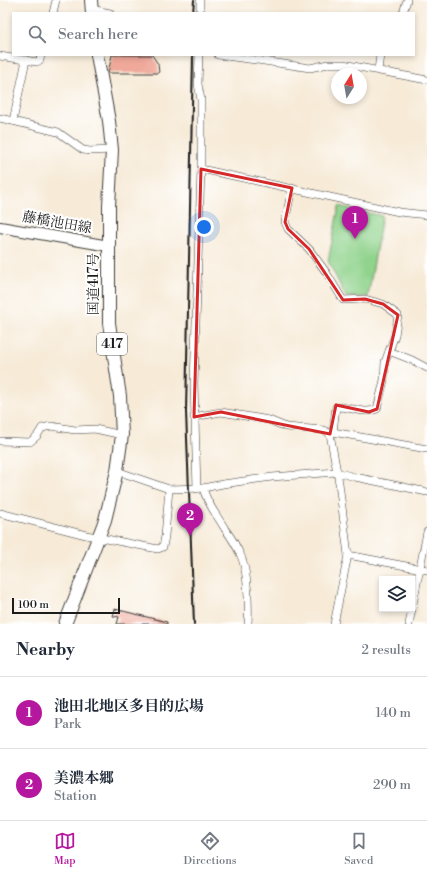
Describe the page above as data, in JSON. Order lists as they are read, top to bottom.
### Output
{
  "streets": {
    "highway": ["国道417号", "417"],
    "main road": ["藤橋池田線"]
  },
  "crossings": [
    ["藤橋池田線", "国道417号"]
  ],
  "scale_bar": "100 m",
  "north": "top",
  "page": {
    "search": "Search here",
    "pins": ["1", "2"],
    "scale": "100 m",
    "heading": ["Nearby", "2 results"],
    "list": [
      {
        "mark": "1",
        "name": "池田北地区多目的広場",
        "note": "Park",
        "value": "140 m"
      },
      {
        "mark": "2",
        "name": "美濃本郷",
        "note": "Station",
        "value": "290 m"
      }
    ],
    "nav": ["Map", "Directions", "Saved"]
  }
}
